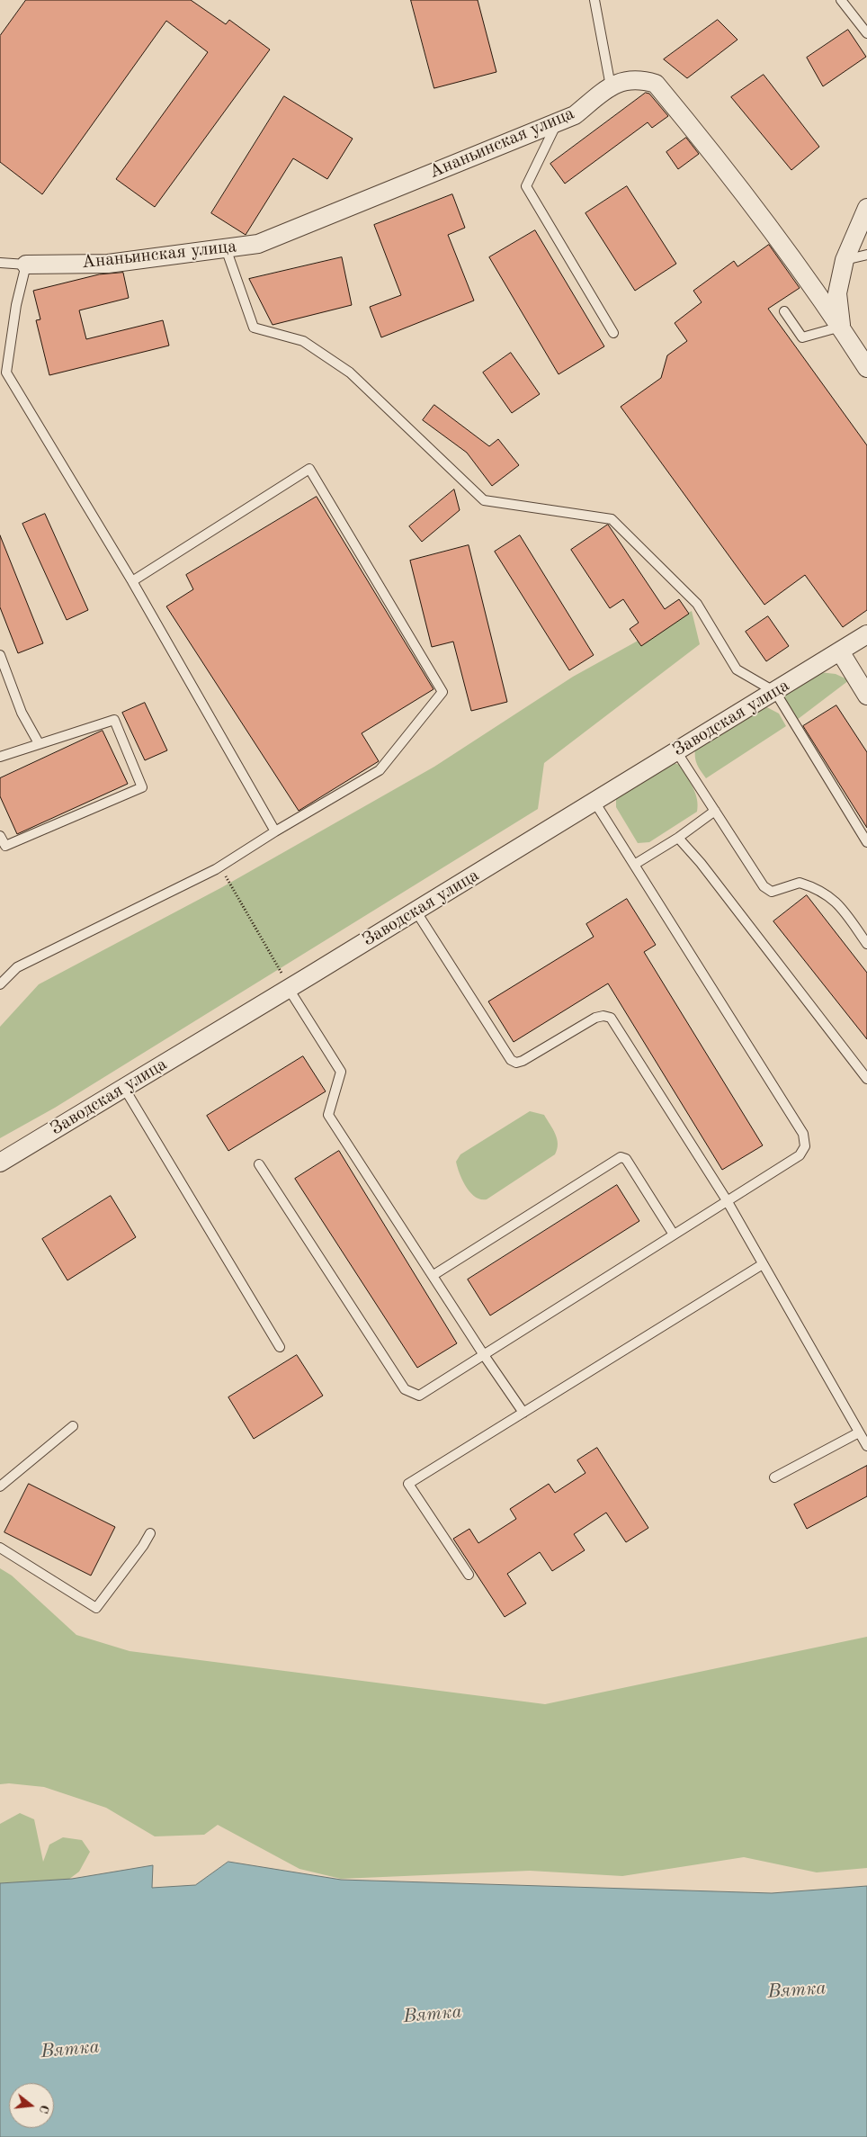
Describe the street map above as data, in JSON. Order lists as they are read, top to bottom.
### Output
{
  "streets": {
    "street": ["Ананьинская улица", "Заводская улица"]
  },
  "water": ["Вятка"],
  "north": "right"
}
